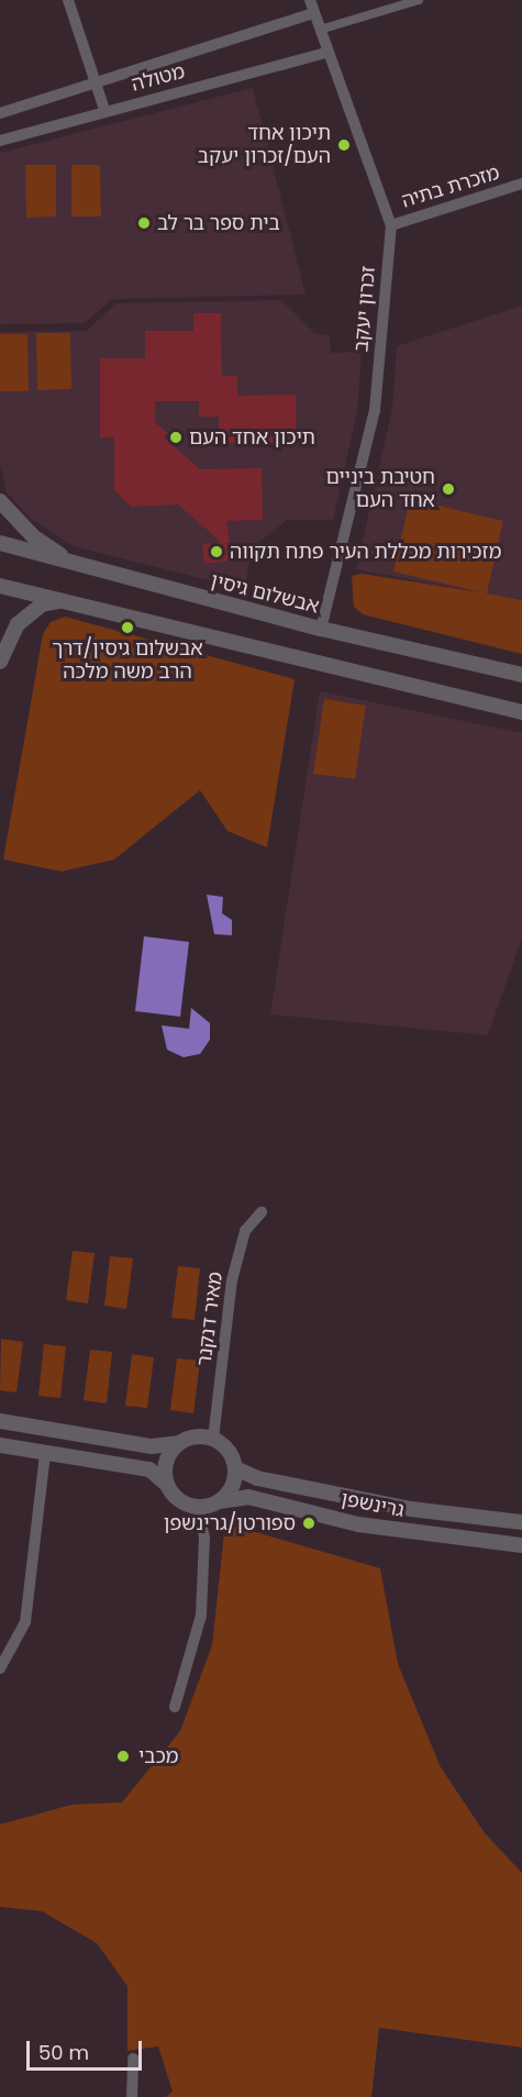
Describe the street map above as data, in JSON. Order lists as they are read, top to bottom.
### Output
{
  "streets": {
    "street": [
      "מטולה",
      "מזכרת בתיה",
      "זכרון יעקב",
      "אבשלום גיסין",
      "מאיר דנקנר",
      "גרינשפן"
    ]
  },
  "crossings": [
    ["מטולה", "זכרון יעקב"],
    ["מזכרת בתיה", "זכרון יעקב"],
    ["זכרון יעקב", "אבשלום גיסין"],
    ["מאיר דנקנר", "גרינשפן"]
  ],
  "places": [
    "תיכון אחד העם/זכרון יעקב",
    "בית ספר בר לב",
    "תיכון אחד העם",
    "חטיבת ביניים אחד העם",
    "מזכירות מכללת העיר פתח תקווה",
    "אבשלום גיסין/דרך הרב משה מלכה",
    "ספורטן/גרינשפן",
    "מכבי"
  ],
  "scale_bar": "50 m"
}
